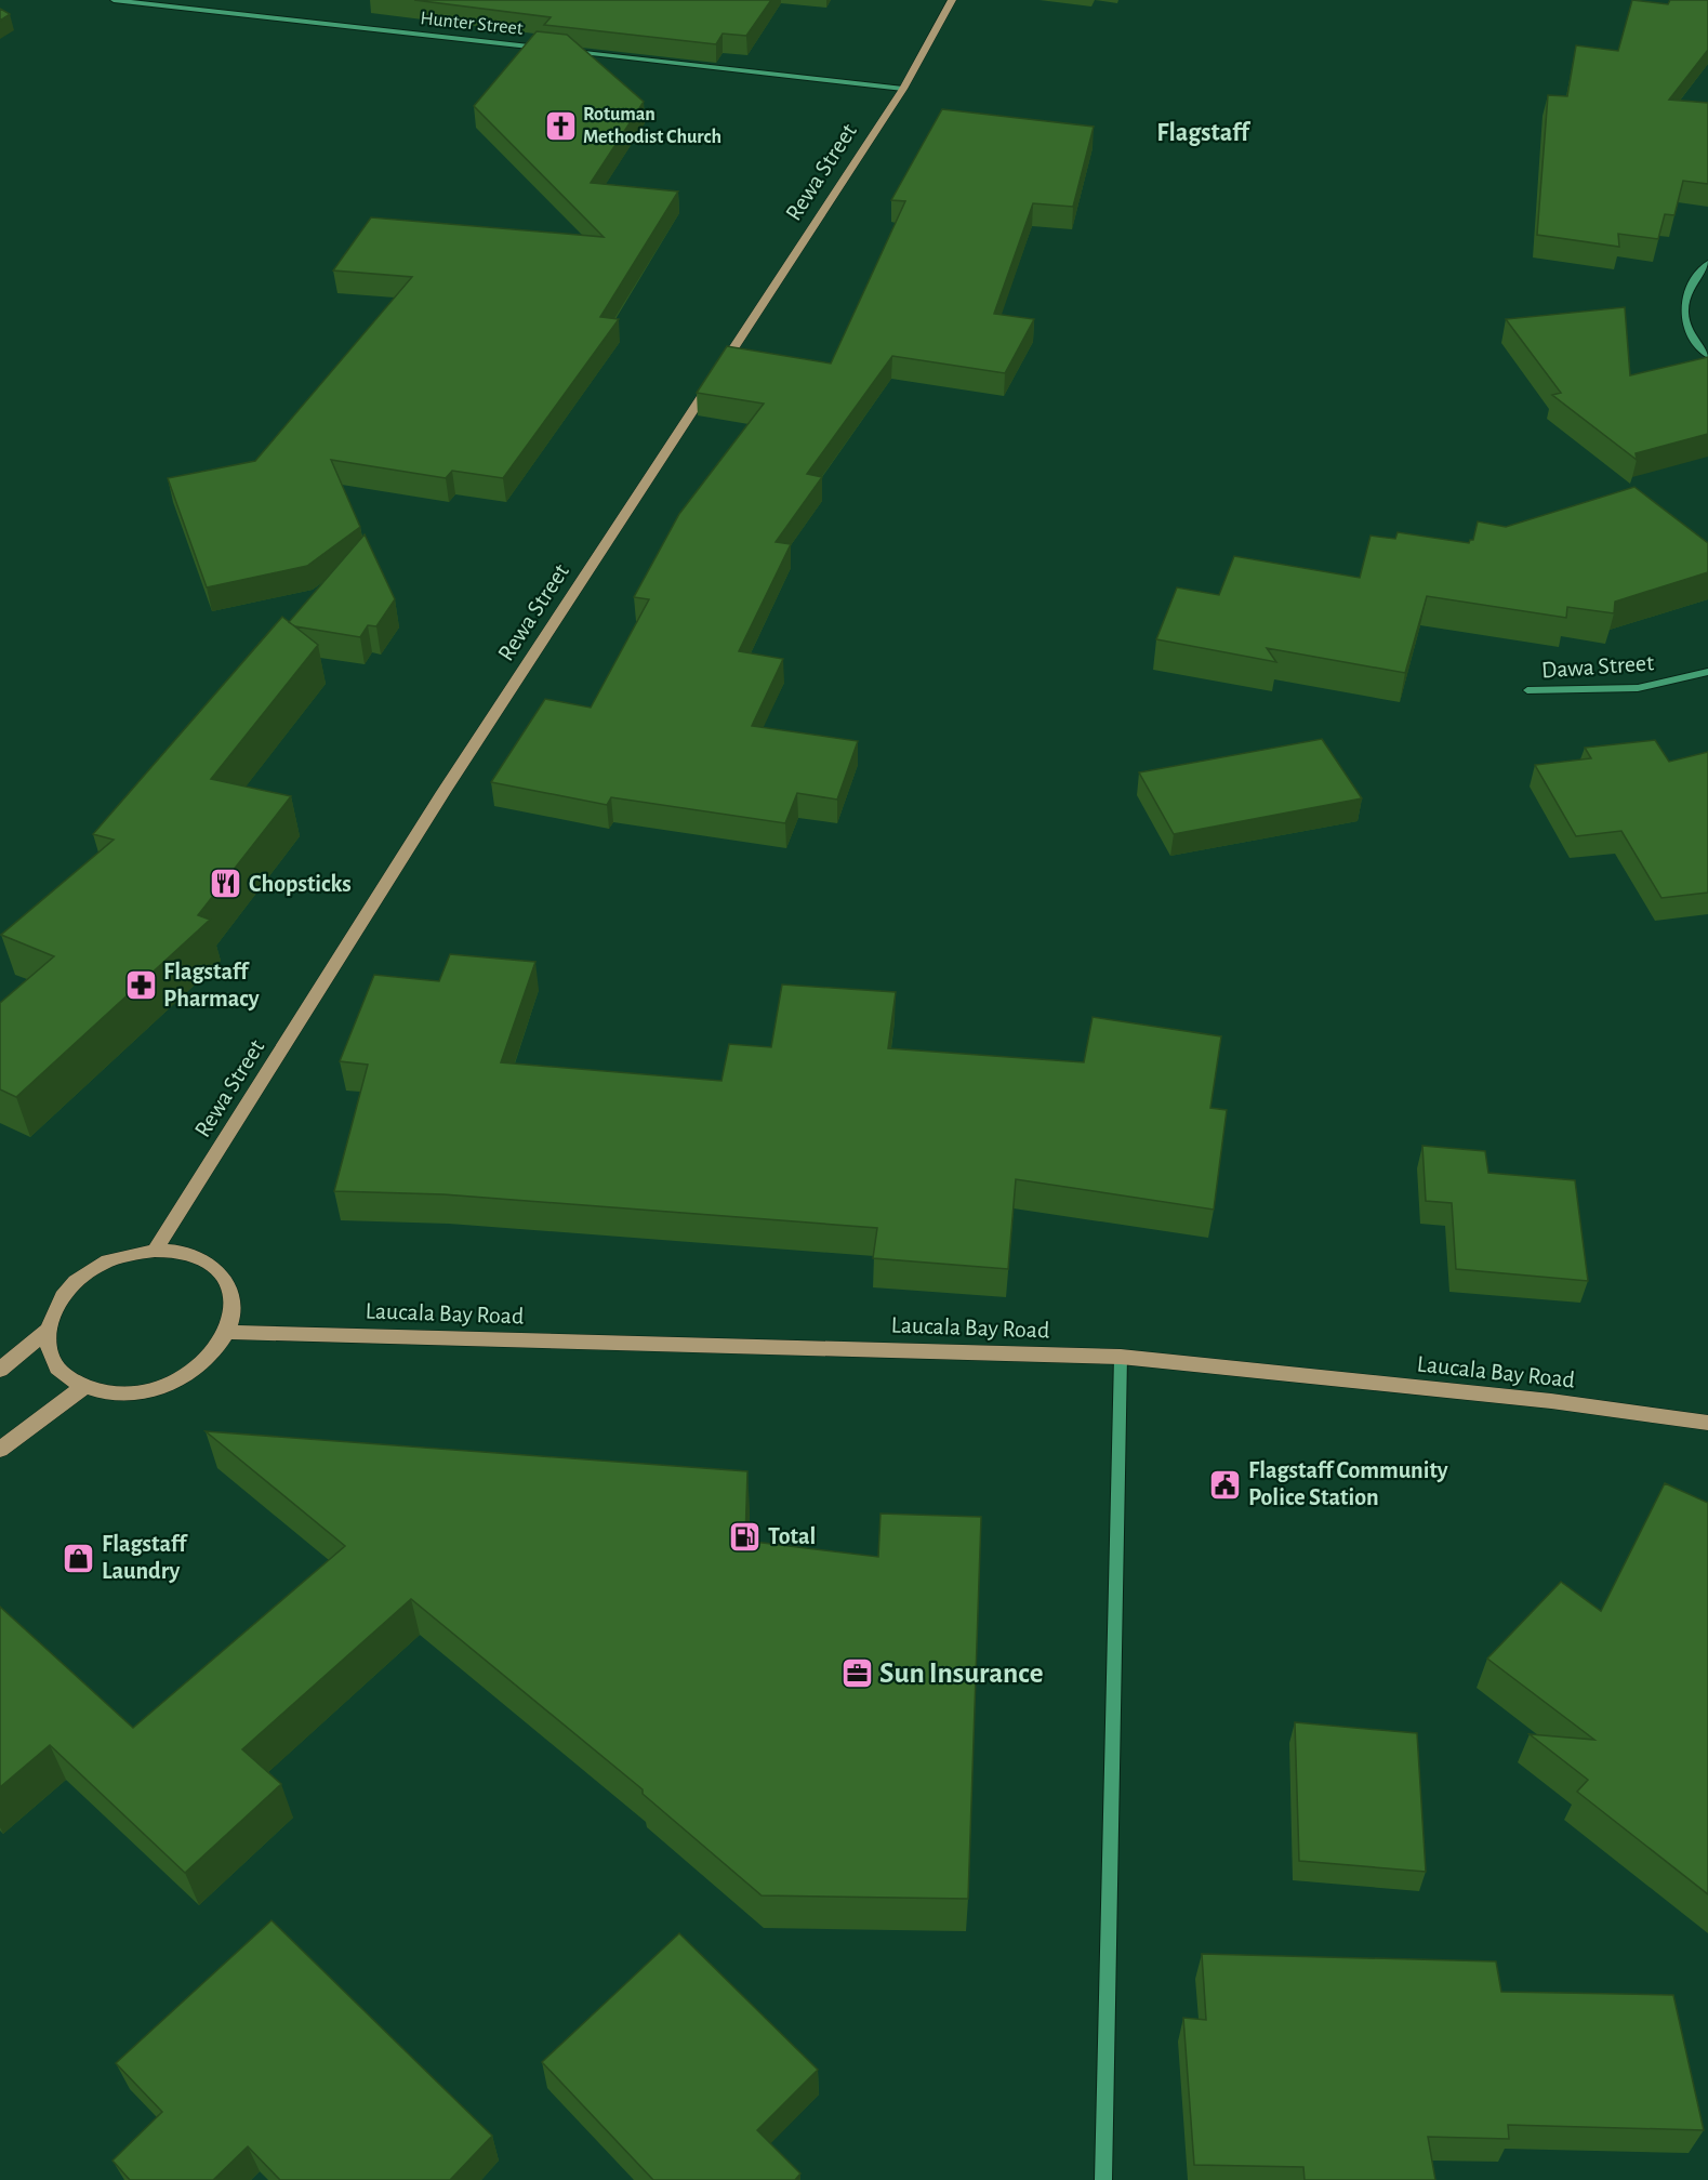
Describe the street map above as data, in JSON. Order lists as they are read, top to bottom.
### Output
{
  "streets": {
    "main road": ["Rewa Street", "Laucala Bay Road"],
    "street": ["Hunter Street", "Dawa Street"]
  },
  "crossings": [
    ["Rewa Street", "Laucala Bay Road"]
  ],
  "districts": ["Flagstaff"],
  "places": {
    "church": ["Rotuman Methodist Church"],
    "restaurant": ["Chopsticks"],
    "pharmacy": ["Flagstaff Pharmacy"],
    "public building": ["Flagstaff Community Police Station"],
    "fuel station": ["Total"],
    "shop": ["Flagstaff Laundry"],
    "office": ["Sun Insurance"]
  }
}
